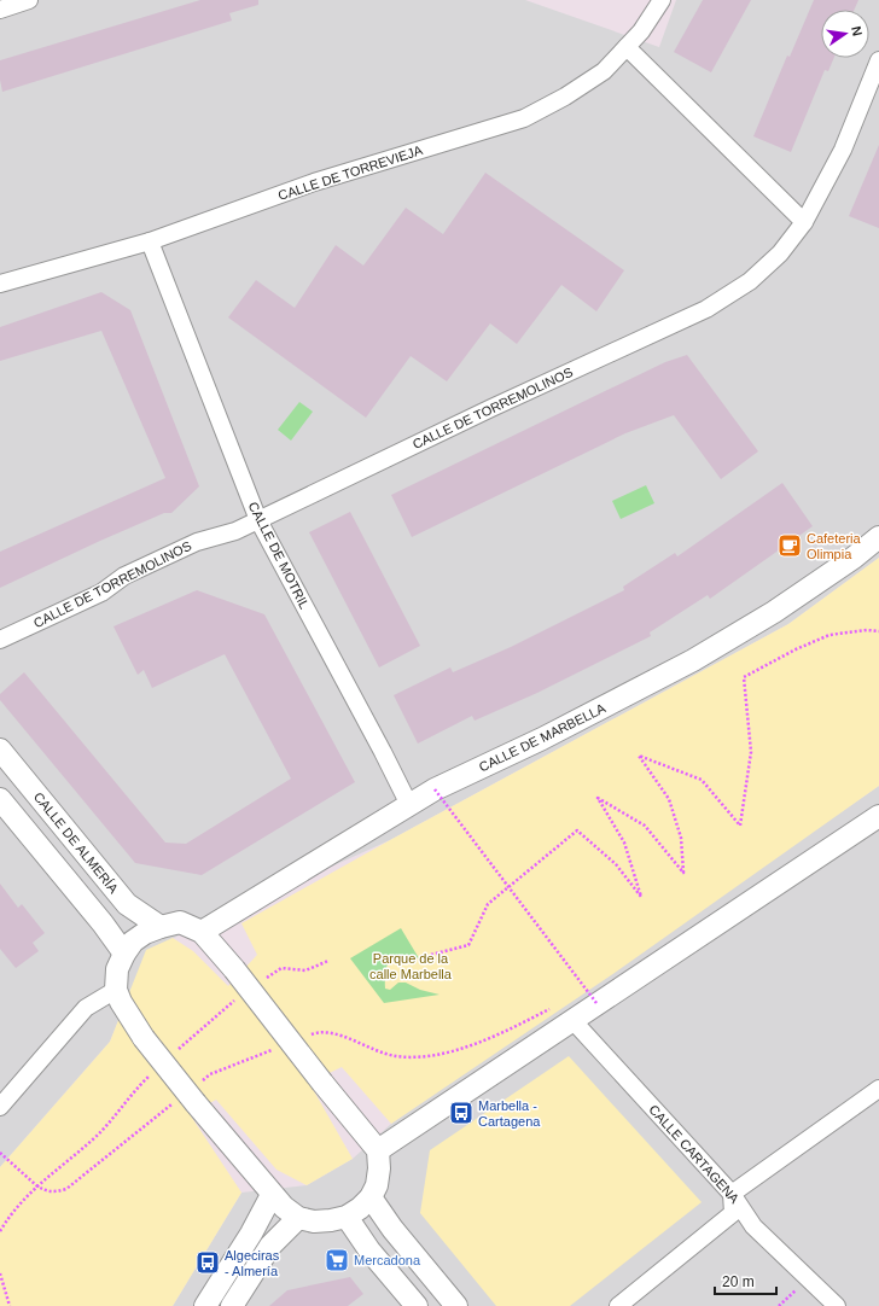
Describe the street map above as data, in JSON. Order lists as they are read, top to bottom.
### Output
{
  "streets": {
    "street": [
      "CALLE DE TORREVIEJA",
      "CALLE DE TORREMOLINOS",
      "CALLE DE MOTRIL",
      "CALLE DE MARBELLA",
      "CALLE DE ALMERÍA",
      "CALLE CARTAGENA"
    ]
  },
  "crossings": [
    ["CALLE DE TORREVIEJA", "CALLE DE MOTRIL"],
    ["CALLE DE TORREMOLINOS", "CALLE DE MOTRIL"],
    ["CALLE DE MOTRIL", "CALLE DE MARBELLA"]
  ],
  "parks": ["Parque de la calle Marbella"],
  "places": {
    "cafe": ["Cafeteria Olimpia"],
    "bus stop": ["Marbella - Cartagena", "Algeciras - Almería"],
    "supermarket": ["Mercadona"]
  },
  "scale_bar": "20 m",
  "north": "right"
}
